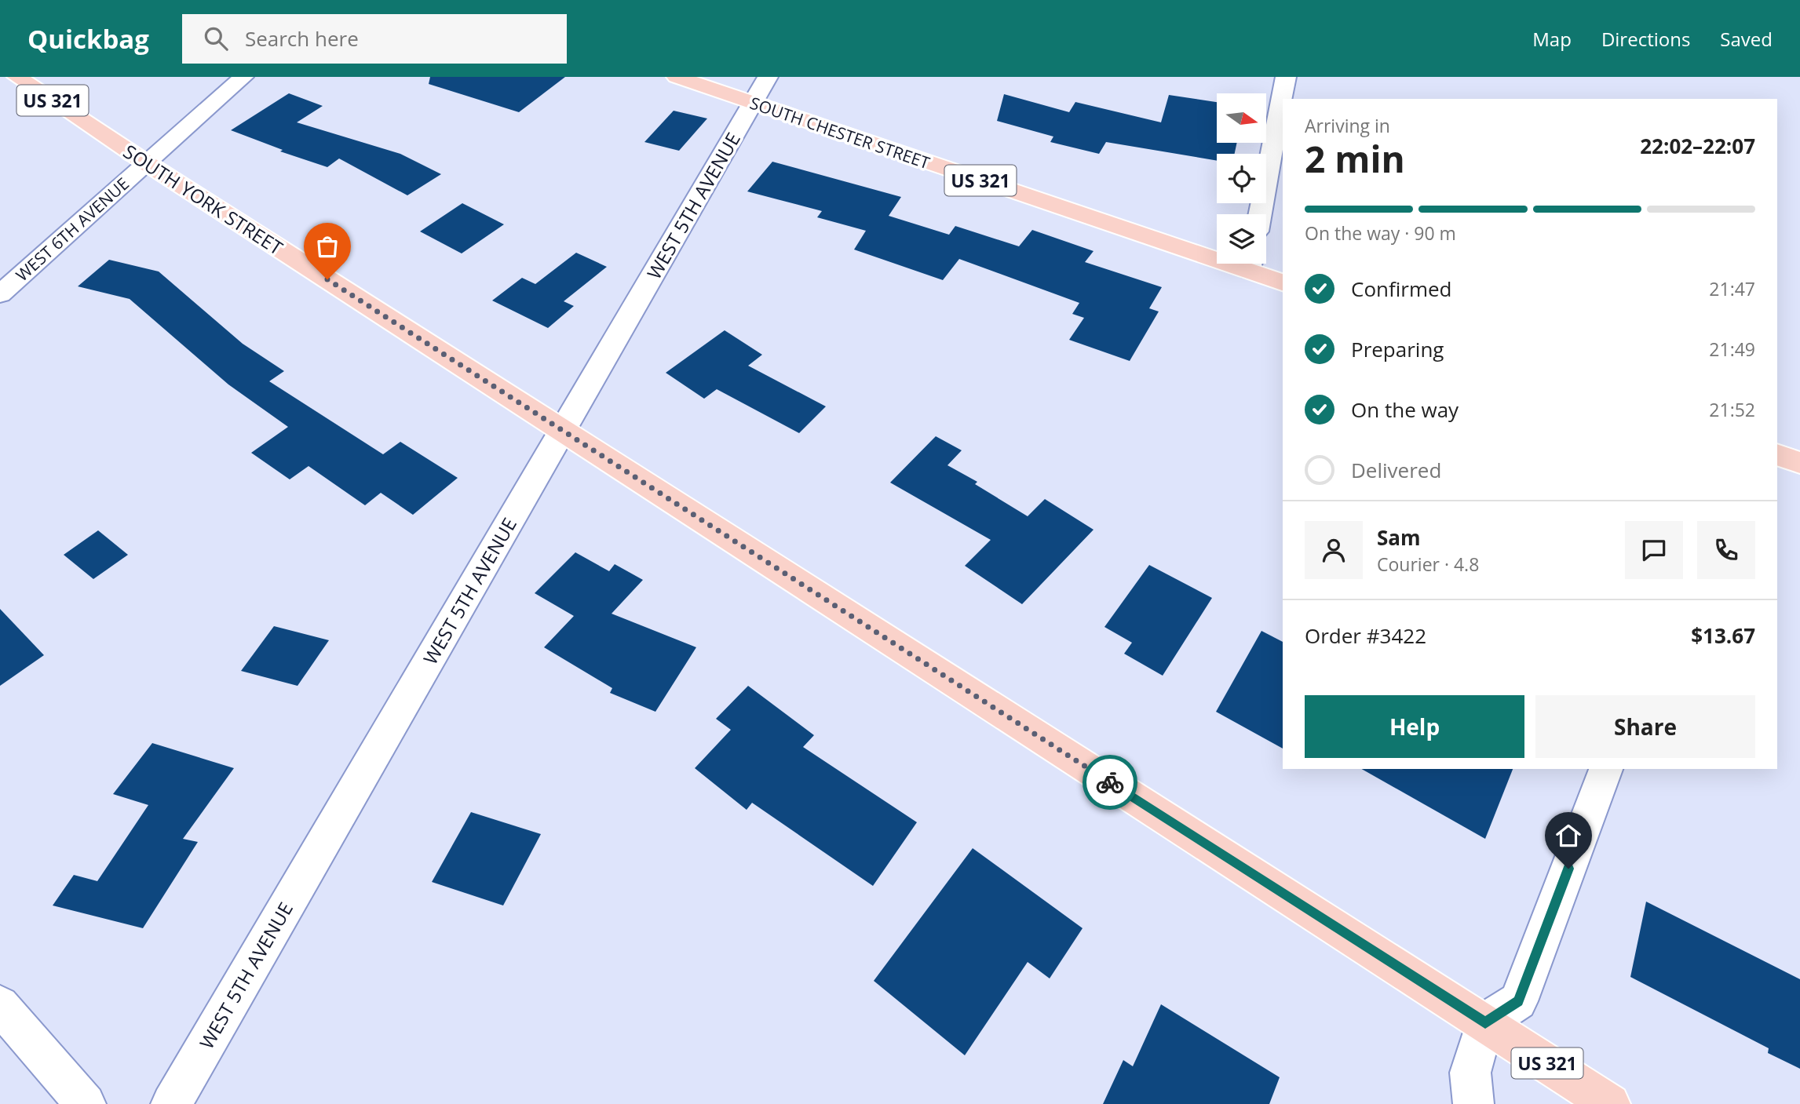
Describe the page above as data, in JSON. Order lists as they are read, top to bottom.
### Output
{
  "streets": {
    "main road": ["US 321", "SOUTH CHESTER STREET", "SOUTH YORK STREET"],
    "street": ["WEST 5TH AVENUE", "WEST 6TH AVENUE"]
  },
  "crossings": [
    ["SOUTH CHESTER STREET", "WEST 5TH AVENUE"],
    ["SOUTH YORK STREET", "WEST 5TH AVENUE"],
    ["SOUTH YORK STREET", "WEST 6TH AVENUE"]
  ],
  "north": "right",
  "page": {
    "header": "Quickbag",
    "search": "Search here",
    "nav": ["Map", "Directions", "Saved"],
    "heading": ["2 min", "Arriving in", "22:02–22:07"],
    "panel": [
      "Sam",
      "Courier · 4.8",
      "Order #3422",
      "$13.67"
    ],
    "bar": "On the way · 90 m",
    "list": [
      ["Confirmed", "21:47"],
      ["Preparing", "21:49"],
      ["On the way", "21:52"],
      "Delivered"
    ],
    "buttons": ["Help", "Share"]
  }
}
